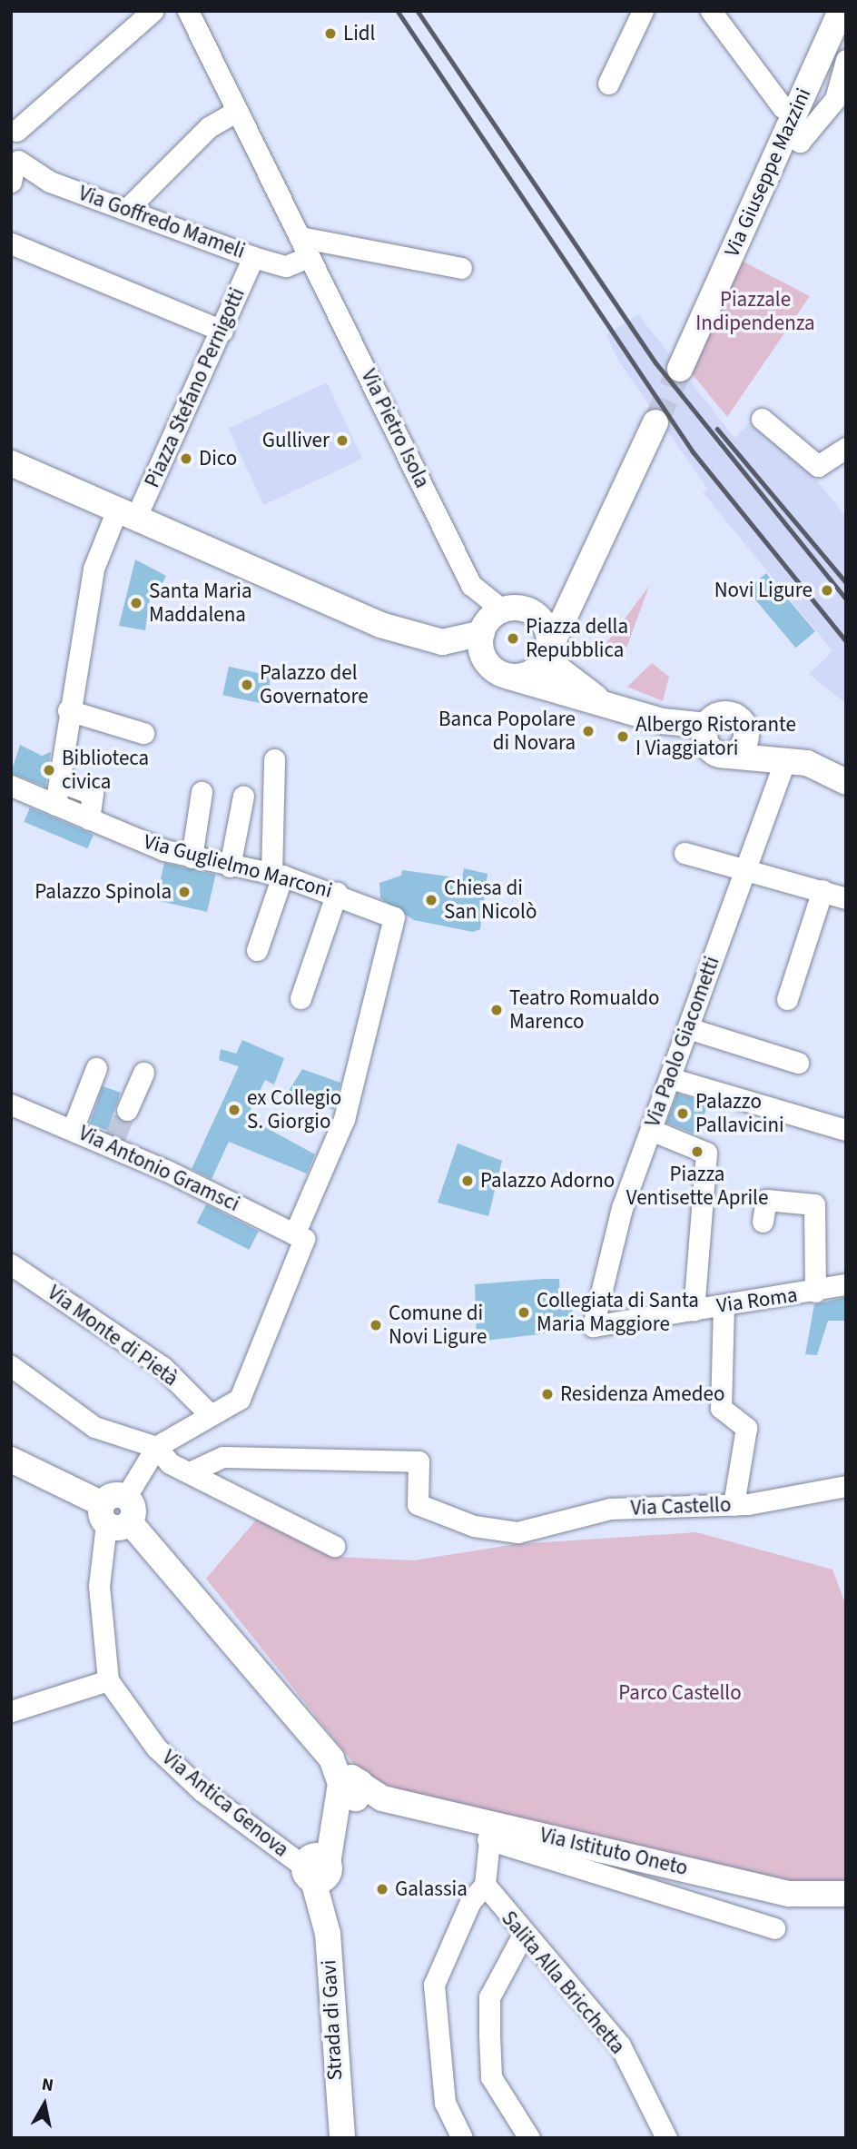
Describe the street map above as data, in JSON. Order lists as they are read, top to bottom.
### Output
{
  "streets": {
    "main road": ["Via Giuseppe Mazzini", "Via Istituto Oneto", "Strada di Gavi"],
    "street": [
      "Via Goffredo Mameli",
      "Piazza Stefano Pernigotti",
      "Via Pietro Isola",
      "Via Guglielmo Marconi",
      "Via Paolo Giacometti",
      "Via Antonio Gramsci",
      "Via Roma",
      "Via Monte di Pietà",
      "Via Castello",
      "Via Antica Genova",
      "Salita Alla Bricchetta"
    ]
  },
  "crossings": [
    ["Via Goffredo Mameli", "Piazza Stefano Pernigotti"],
    ["Via Goffredo Mameli", "Via Pietro Isola"],
    ["Piazza Stefano Pernigotti", "Via Guglielmo Marconi"],
    ["Via Guglielmo Marconi", "Via Antonio Gramsci"],
    ["Via Paolo Giacometti", "Via Roma"],
    ["Via Antica Genova", "Strada di Gavi"]
  ],
  "parks": ["Piazzale Indipendenza", "Parco Castello"],
  "places": [
    "Lidl",
    "Gulliver",
    "Dico",
    "Novi Ligure",
    "Santa Maria Maddalena",
    "Piazza della Repubblica",
    "Palazzo del Governatore",
    "Banca Popolare di Novara",
    "Albergo Ristorante I Viaggiatori",
    "Biblioteca civica",
    "Palazzo Spinola",
    "Chiesa di San Nicolò",
    "Teatro Romualdo Marenco",
    "ex Collegio S. Giorgio",
    "Palazzo Pallavicini",
    "Piazza Ventisette Aprile",
    "Palazzo Adorno",
    "Collegiata di Santa Maria Maggiore",
    "Comune di Novi Ligure",
    "Residenza Amedeo",
    "Galassia"
  ],
  "north": "top"
}
